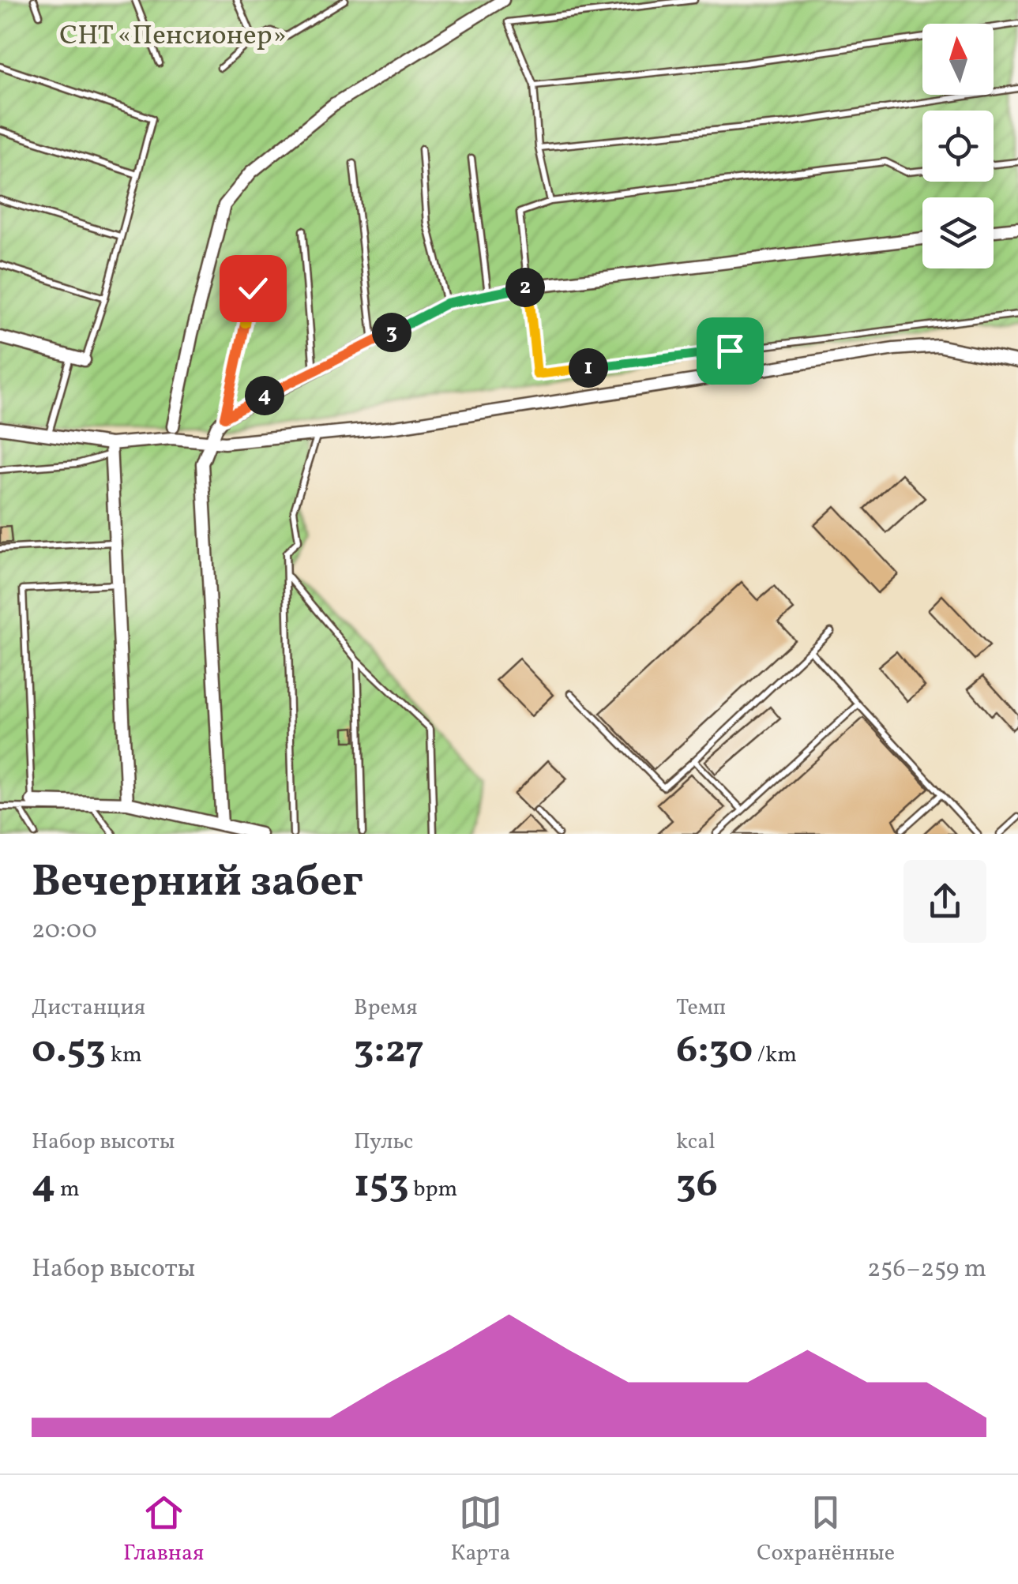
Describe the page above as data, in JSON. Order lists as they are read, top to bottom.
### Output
{
  "parks": ["СНТ «Пенсионер»"],
  "north": "top",
  "page": {
    "pins": [
      "2",
      "3",
      "1",
      "4"
    ],
    "heading": ["Вечерний забег", "20:00"],
    "stats": [
      ["Дистанция", "0.53 km"],
      ["Время", "3:27"],
      ["Темп", "6:30 /km"],
      ["Набор высоты", "4 m"],
      ["Пульс", "153 bpm"],
      ["kcal", "36"]
    ],
    "chart": ["Набор высоты", "256–259 m"],
    "tabs": ["Главная", "Карта", "Сохранённые"]
  }
}
